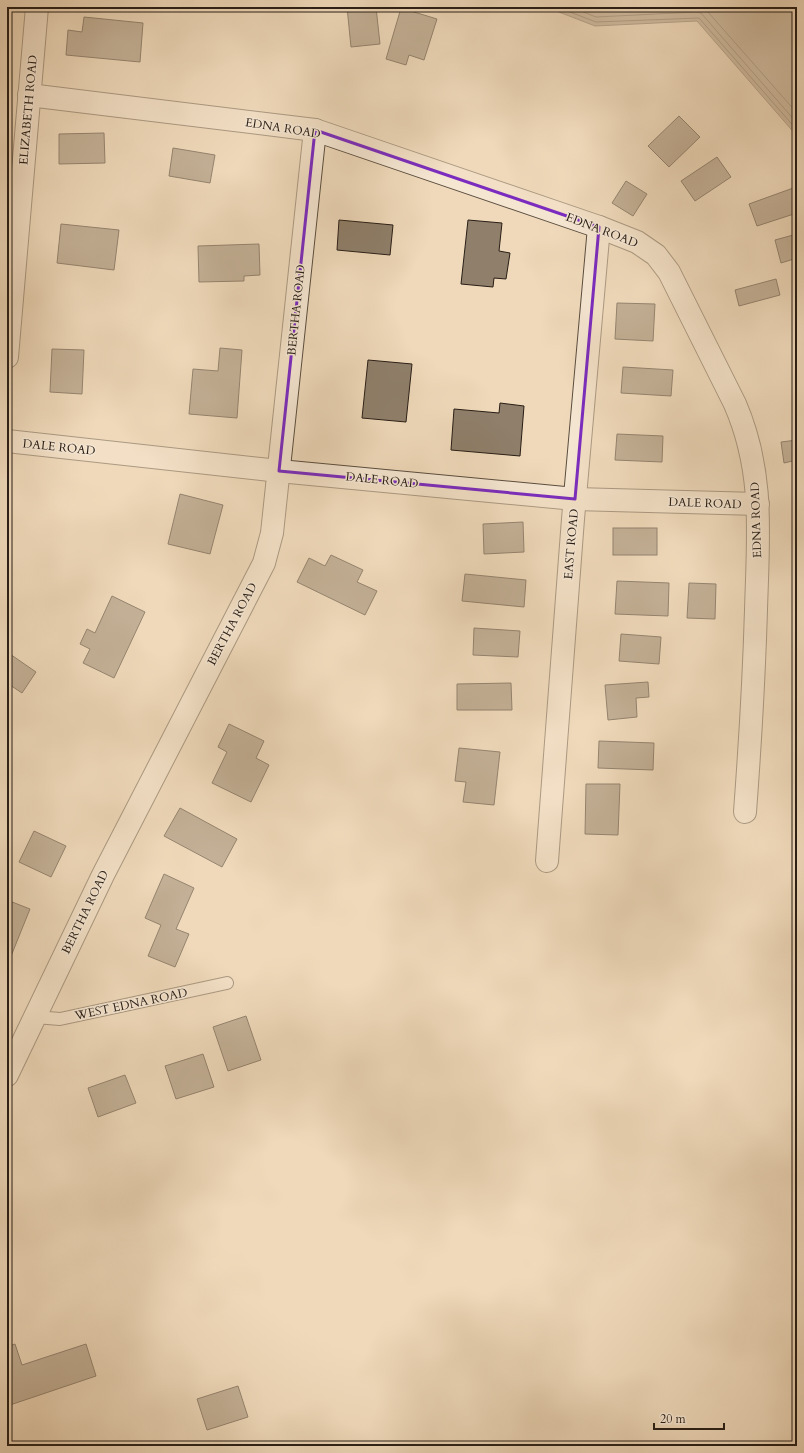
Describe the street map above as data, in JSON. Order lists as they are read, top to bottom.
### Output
{
  "streets": {
    "street": [
      "ELIZABETH ROAD",
      "EDNA ROAD",
      "BERTHA ROAD",
      "DALE ROAD",
      "EAST ROAD"
    ],
    "lane": ["WEST EDNA ROAD"]
  },
  "crossings": [
    ["ELIZABETH ROAD", "EDNA ROAD"],
    ["EDNA ROAD", "BERTHA ROAD"],
    ["EDNA ROAD", "DALE ROAD"],
    ["EDNA ROAD", "EAST ROAD"],
    ["BERTHA ROAD", "DALE ROAD"],
    ["BERTHA ROAD", "WEST EDNA ROAD"],
    ["DALE ROAD", "EAST ROAD"]
  ],
  "scale_bar": "20 m"
}
